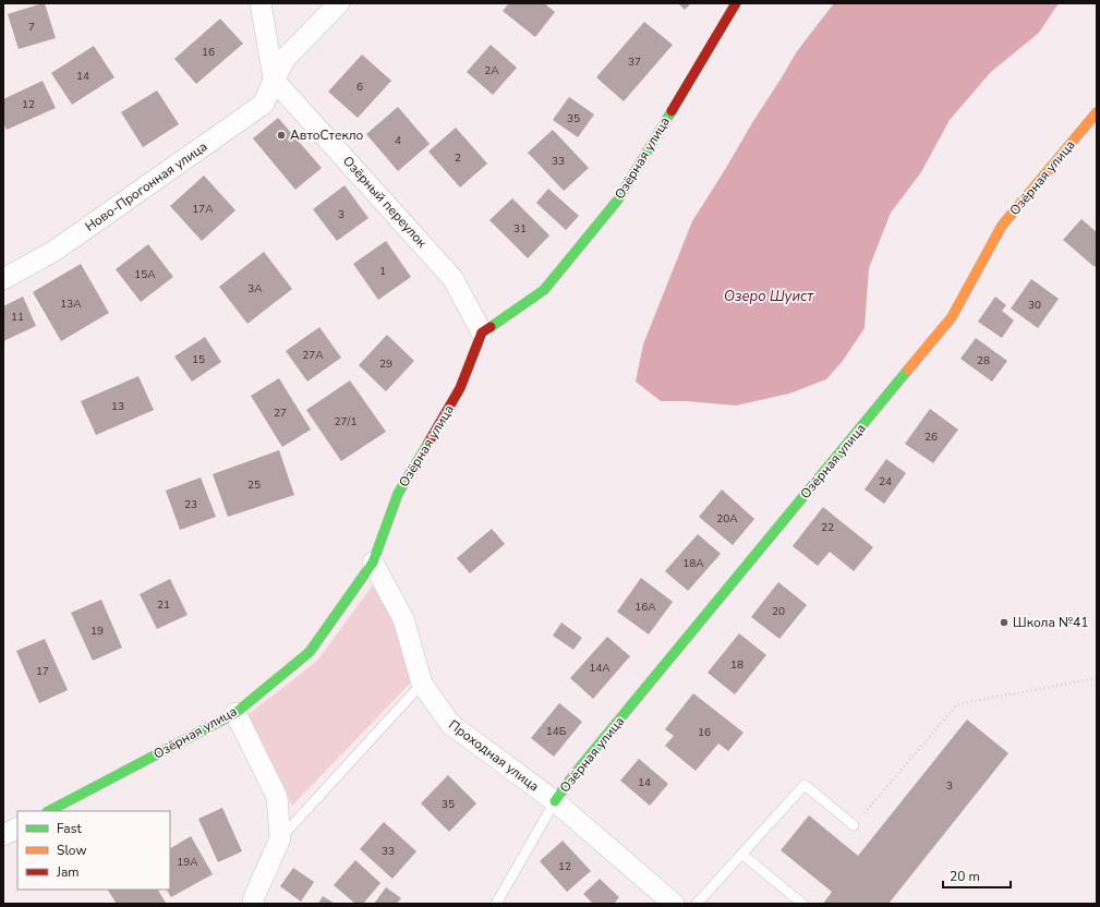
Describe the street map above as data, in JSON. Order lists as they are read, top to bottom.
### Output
{
  "streets": {
    "street": [
      "Озёрная улица",
      "Ново-Прогонная улица",
      "Озёрный переулок",
      "Проходная улица"
    ]
  },
  "crossings": [
    ["Озёрная улица", "Озёрный переулок"],
    ["Озёрная улица", "Проходная улица"],
    ["Ново-Прогонная улица", "Озёрный переулок"]
  ],
  "water": ["Озеро Шуист"],
  "places": ["АвтоСтекло", "Школа №41"],
  "house_numbers": [
    "7",
    "16",
    "37",
    "2А",
    "14",
    "6",
    "12",
    "35",
    "4",
    "2",
    "33",
    "17А",
    "3",
    "31",
    "1",
    "15А",
    "3А",
    "13А",
    "30",
    "11",
    "27А",
    "15",
    "28",
    "29",
    "13",
    "27",
    "27/1",
    "26",
    "24",
    "25",
    "23",
    "20А",
    "22",
    "18А",
    "21",
    "16А",
    "20",
    "19",
    "18",
    "14А",
    "17",
    "14Б",
    "16",
    "14",
    "3",
    "35",
    "33",
    "19А",
    "12"
  ],
  "legend": ["Fast", "Slow", "Jam"],
  "scale_bar": "20 m"
}
